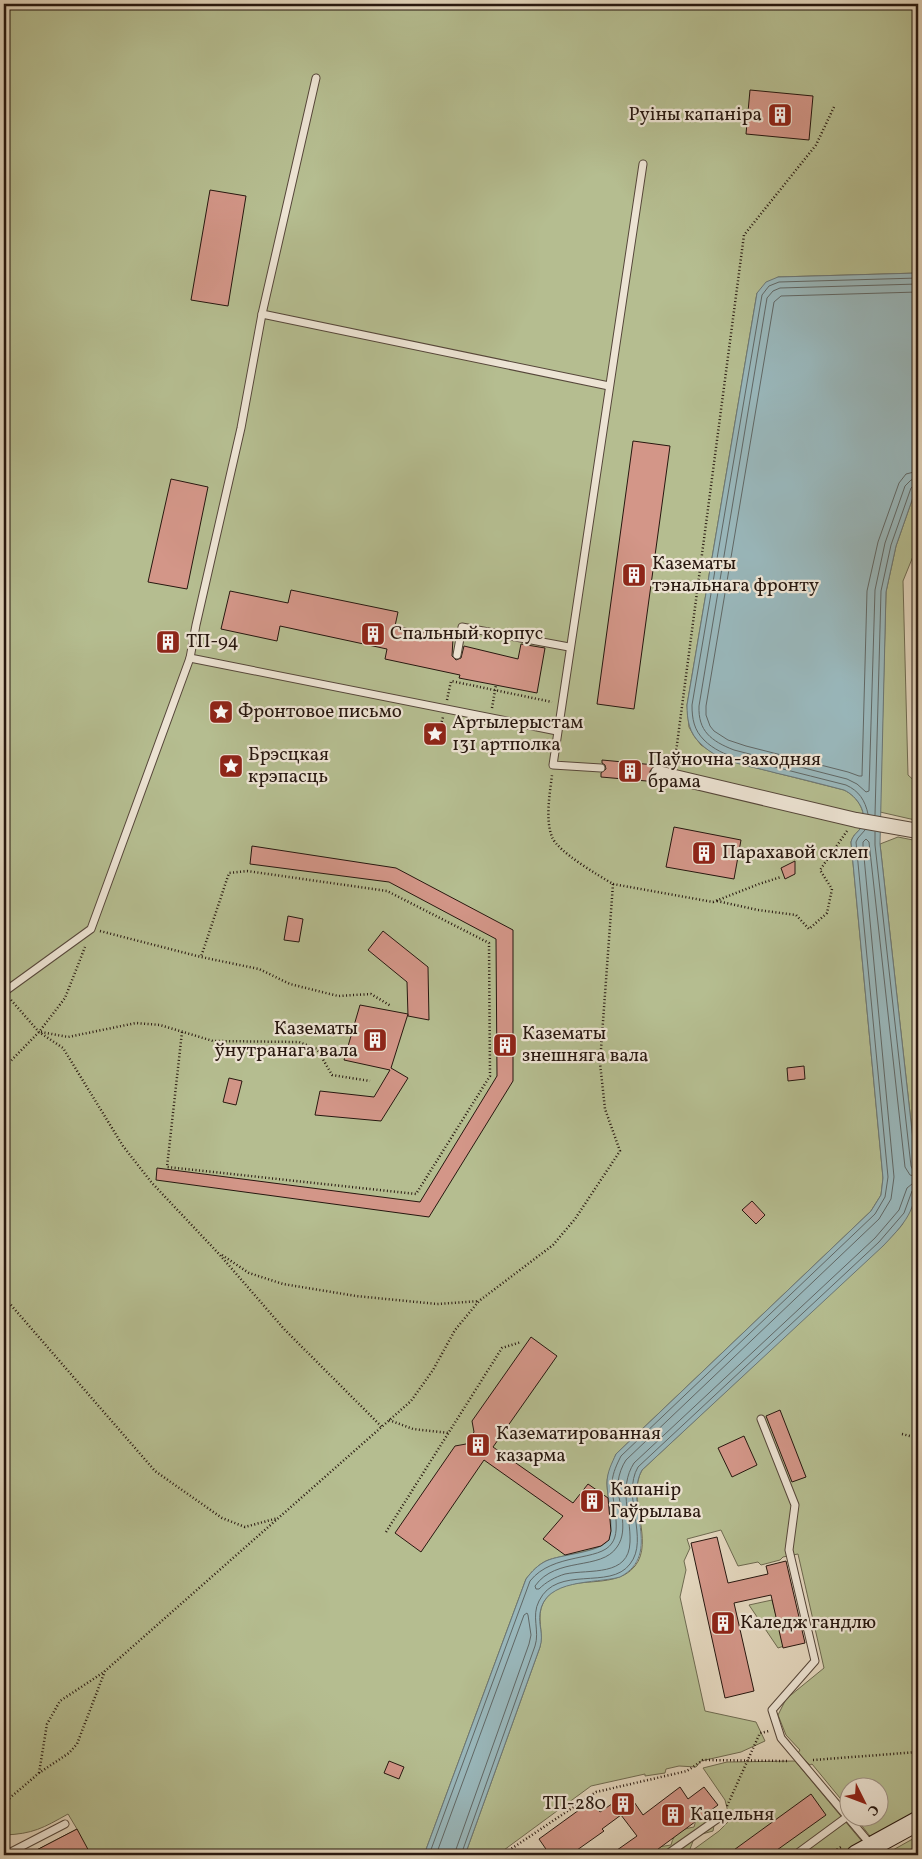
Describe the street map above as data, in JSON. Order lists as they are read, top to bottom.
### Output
{
  "places": {
    "building": [
      "Руіны капаніра",
      "Казематы тэнальнага фронту",
      "Спальный корпус",
      "ТП-94",
      "Паўночна-заходняя брама",
      "Парахавой склеп",
      "Казематы ўнутранага вала",
      "Казематы знешняга вала",
      "Казематированная казарма",
      "Капанір Гаўрылава",
      "Каледж гандлю",
      "ТП-280",
      "Кацельня"
    ],
    "place": ["Фронтовое письмо", "Артылерыстам 131 артполка", "Брэсцкая крэпасць"]
  },
  "north": "bottom right"
}
